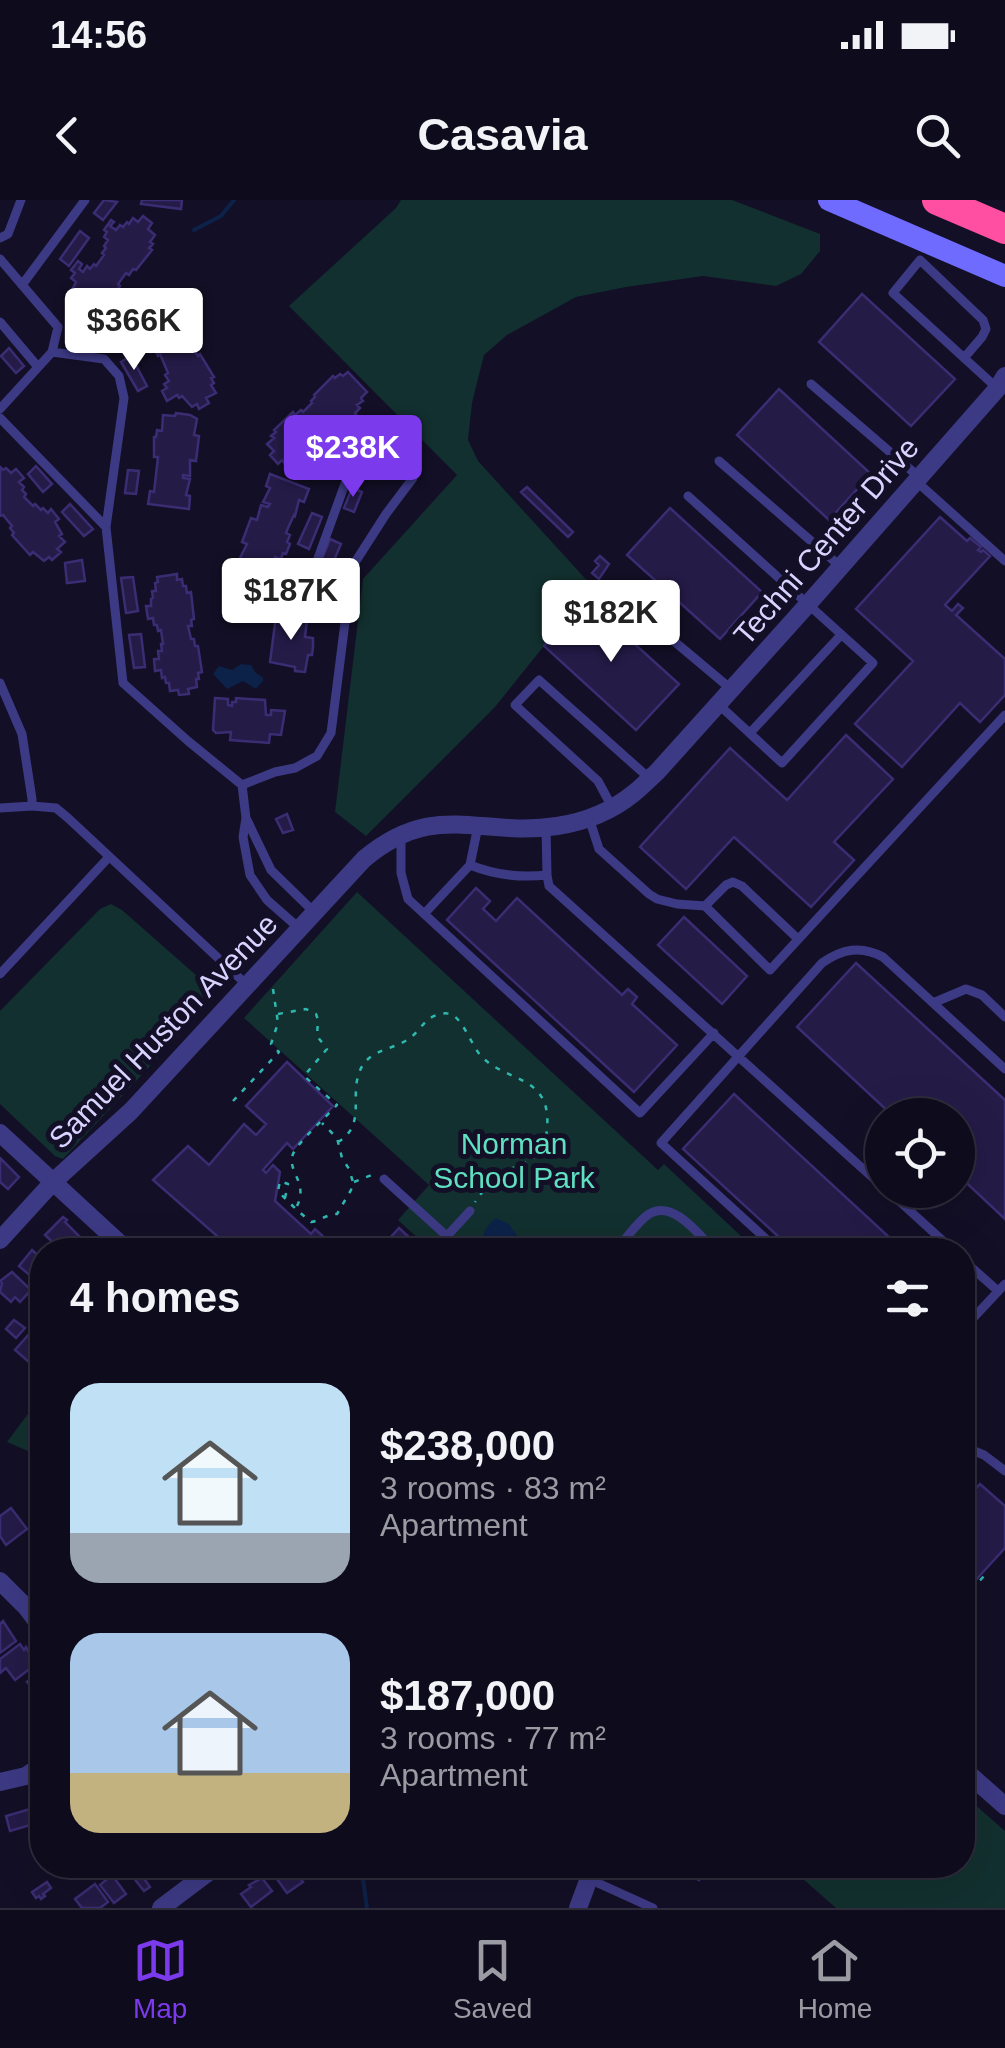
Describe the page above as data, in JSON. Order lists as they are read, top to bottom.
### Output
{
  "streets": {
    "street": ["Techni Center Drive", "Samuel Huston Avenue"]
  },
  "crossings": [
    ["Techni Center Drive", "Samuel Huston Avenue"]
  ],
  "parks": ["Norman School Park"],
  "page": {
    "status": "14:56",
    "header": "Casavia",
    "price": [
      "$366K",
      "$238K",
      "$187K",
      "$182K"
    ],
    "heading": "4 homes",
    "list": [
      {
        "name": "$238,000",
        "note": "3 rooms · 83 m² · Apartment"
      },
      {
        "name": "$187,000",
        "note": "3 rooms · 77 m² · Apartment"
      }
    ],
    "tabs": ["Map", "Saved", "Home"]
  }
}
